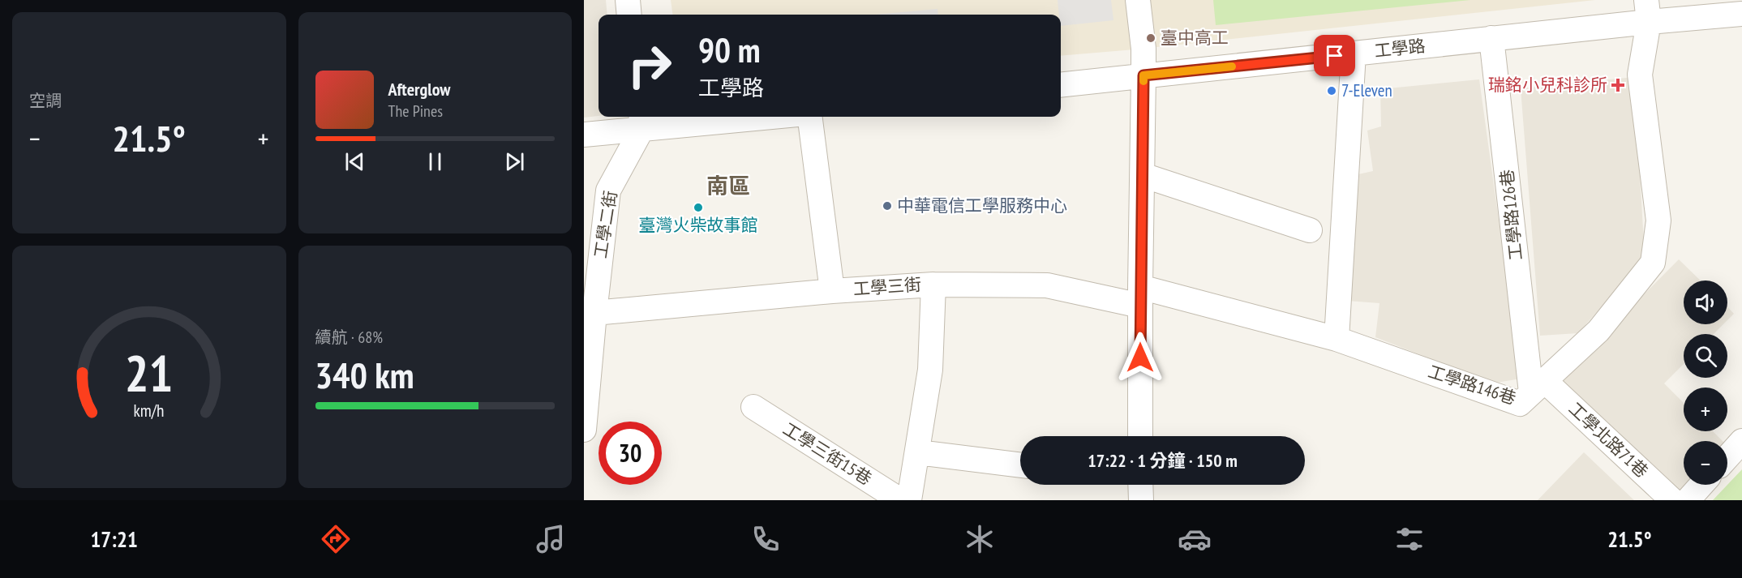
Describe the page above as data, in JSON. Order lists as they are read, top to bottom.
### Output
{
  "streets": {
    "street": [
      "工學路",
      "工學路126巷",
      "工學二街",
      "工學三街",
      "工學路146巷",
      "工學北路71巷",
      "工學三街15巷"
    ]
  },
  "crossings": [
    ["工學路", "工學路126巷"],
    ["工學路", "工學路146巷"],
    ["工學路126巷", "工學路146巷"],
    ["工學路126巷", "工學北路71巷"],
    ["工學路146巷", "工學北路71巷"]
  ],
  "districts": ["南區"],
  "places": {
    "other": [
      "臺中高工",
      "7-Eleven",
      "中華電信工學服務中心",
      "臺灣火柴故事館"
    ],
    "health": ["瑞銘小兒科診所"]
  },
  "page": {
    "tile": [
      "空調",
      ["續航 · 68%", "340 km"]
    ],
    "turn": ["90 m", "工學路"],
    "song": ["Afterglow", "The Pines"],
    "heat": ["−", "21.5°", "+"],
    "map_buttons": ["+", "−"],
    "limit": "30",
    "trip": "17:22 · 1 分鐘 · 150 m",
    "tabs": ["17:21", "21.5°"],
    "gauge": ["21", "km/h"]
  }
}
